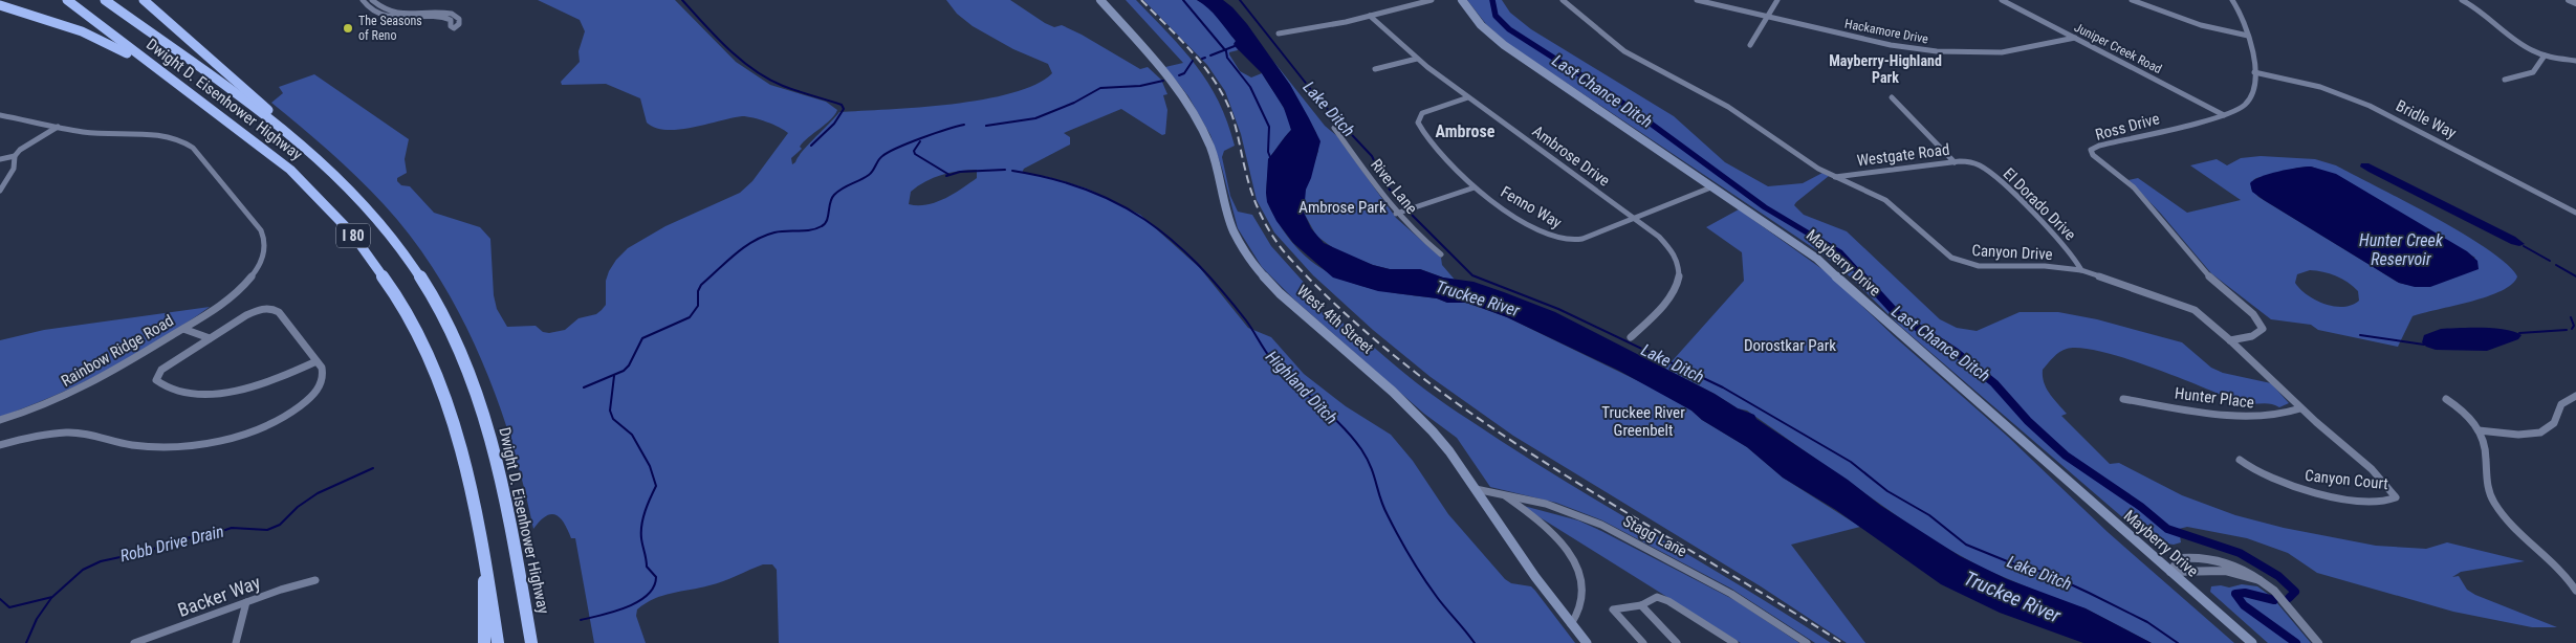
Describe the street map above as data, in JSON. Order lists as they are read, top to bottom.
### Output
{
  "streets": {
    "highway": ["Dwight D. Eisenhower Highway", "I 80"],
    "main road": ["Mayberry Drive", "West 4th Street"],
    "street": [
      "Hackamore Drive",
      "Juniper Creek Road",
      "Bridle Way",
      "Ross Drive",
      "Westgate Road",
      "Ambrose Drive",
      "River Lane",
      "El Dorado Drive",
      "Fenno Way",
      "Canyon Drive",
      "Rainbow Ridge Road",
      "Hunter Place",
      "Canyon Court",
      "Stagg Lane",
      "Backer Way"
    ]
  },
  "crossings": [
    ["Hackamore Drive", "Juniper Creek Road"],
    ["Juniper Creek Road", "Ross Drive"],
    ["Bridle Way", "Ross Drive"],
    ["Ross Drive", "Canyon Drive"],
    ["Westgate Road", "El Dorado Drive"],
    ["Westgate Road", "Canyon Drive"],
    ["Ambrose Drive", "Fenno Way"],
    ["El Dorado Drive", "Canyon Drive"],
    ["Fenno Way", "Mayberry Drive"],
    ["Canyon Drive", "Hunter Place"],
    ["Canyon Drive", "Canyon Court"],
    ["West 4th Street", "Stagg Lane"]
  ],
  "districts": ["Mayberry-Highland Park", "Ambrose"],
  "water": [
    "Last Chance Ditch",
    "Lake Ditch",
    "Hunter Creek Reservoir",
    "Truckee River",
    "Highland Ditch",
    "Robb Drive Drain"
  ],
  "parks": ["Ambrose Park", "Dorostkar Park", "Truckee River Greenbelt"],
  "places": ["The Seasons of Reno"]
}
